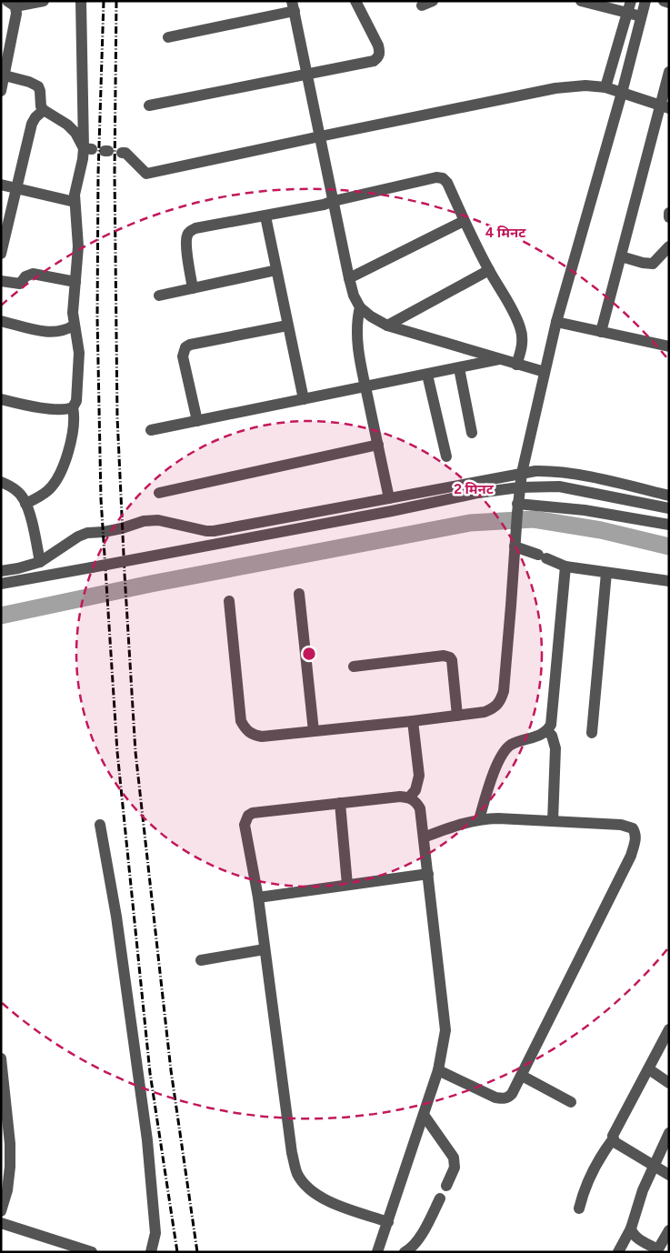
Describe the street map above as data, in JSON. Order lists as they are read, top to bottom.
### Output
{
  "rings": ["4 मिनट", "2 मिनट"]
}
